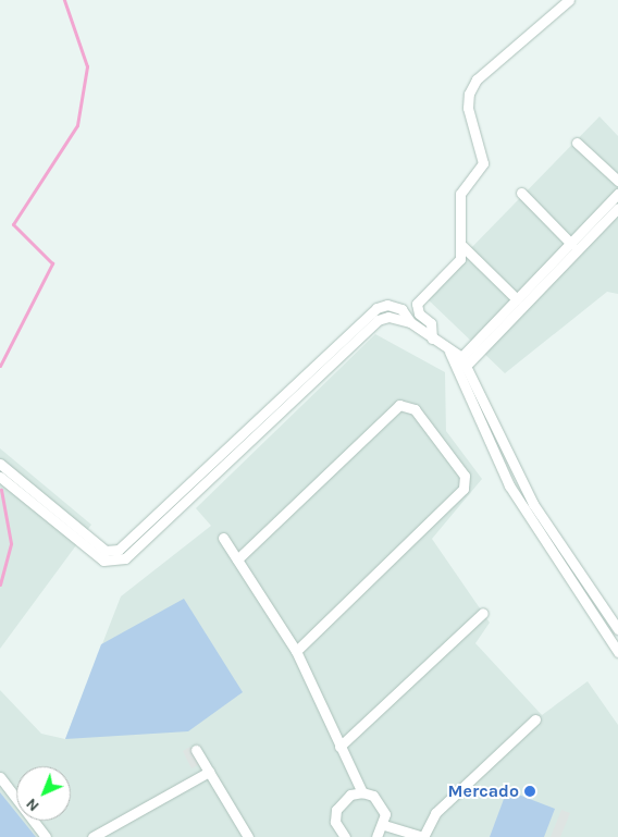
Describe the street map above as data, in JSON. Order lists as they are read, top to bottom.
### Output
{
  "places": ["Mercado"],
  "north": "bottom left"
}
